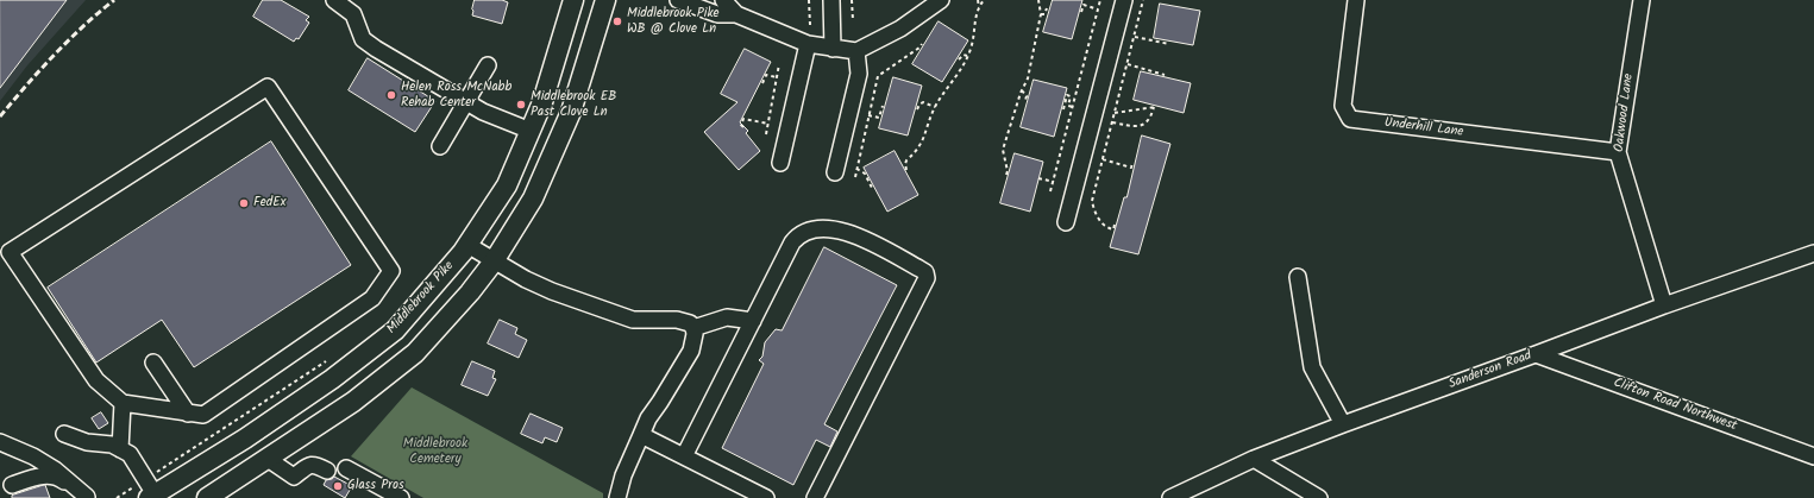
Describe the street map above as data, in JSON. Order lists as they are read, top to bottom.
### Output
{
  "streets": {
    "main road": ["Middlebrook Pike"],
    "street": [
      "Oakwood Lane",
      "Underhill Lane",
      "Sanderson Road",
      "Clifton Road Northwest"
    ]
  },
  "crossings": [
    ["Oakwood Lane", "Underhill Lane"],
    ["Oakwood Lane", "Sanderson Road"],
    ["Sanderson Road", "Clifton Road Northwest"]
  ],
  "parks": ["Middlebrook Cemetery"],
  "places": [
    "Middlebrook Pike WB @ Clove Ln",
    "Helen Ross McNabb Rehab Center",
    "Middlebrook EB Past Clove Ln",
    "FedEx",
    "Glass Pros"
  ]
}
